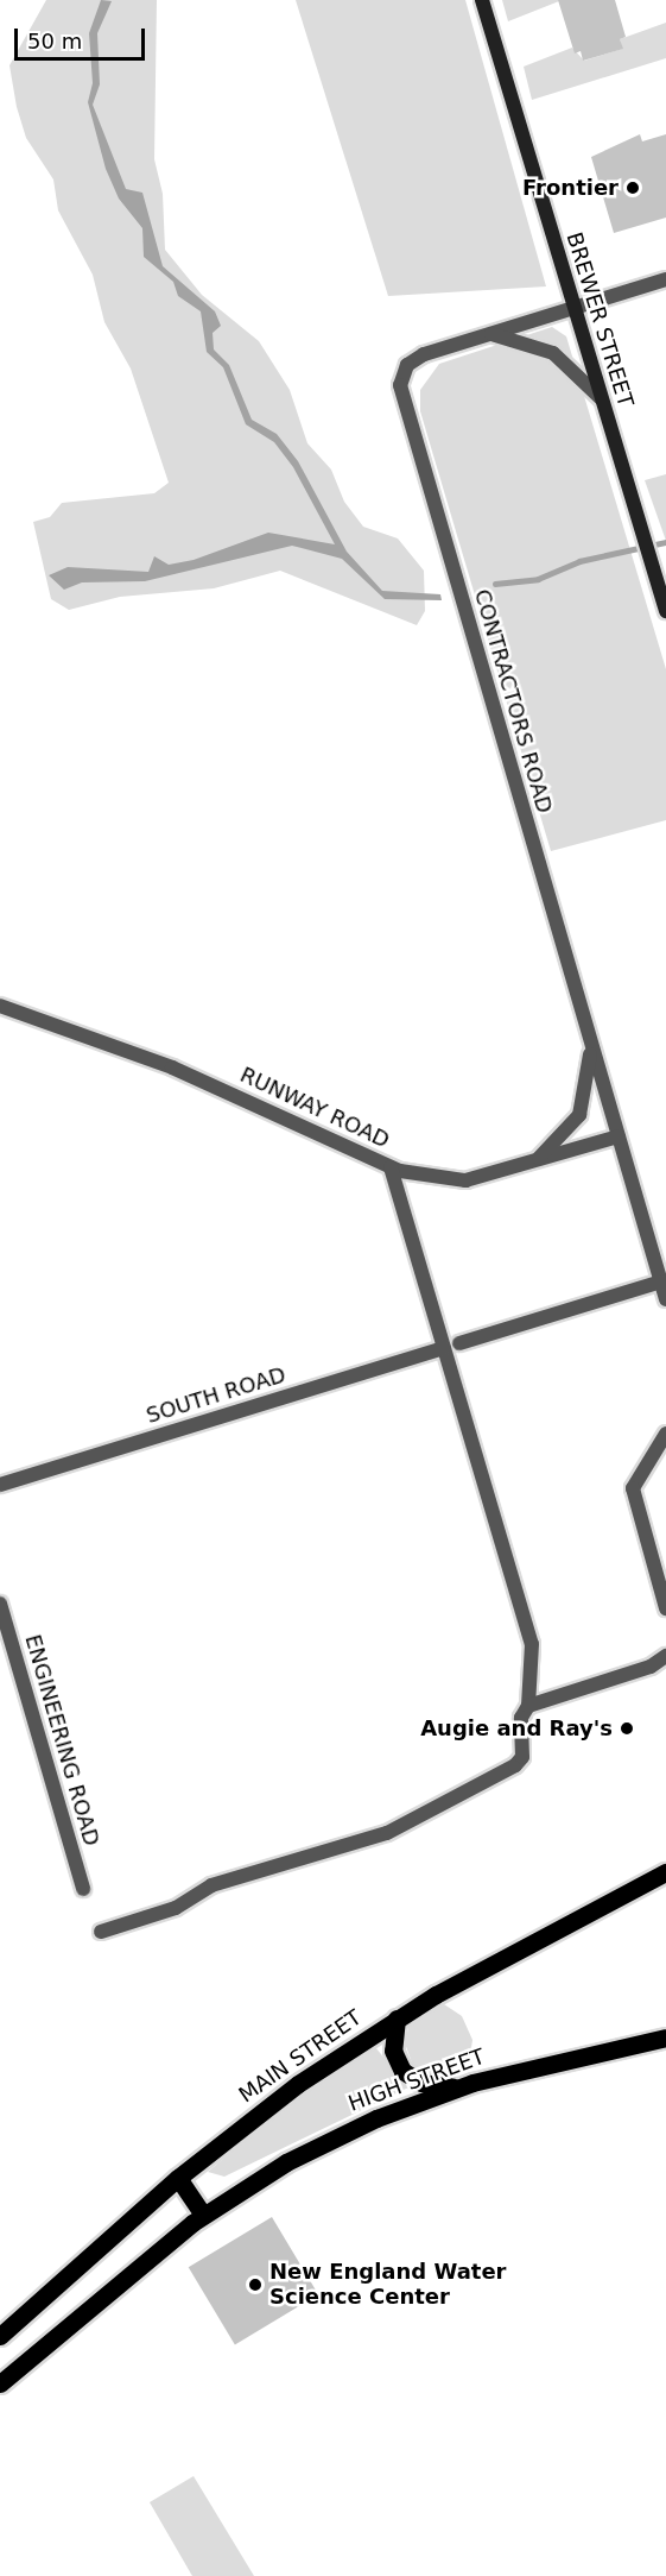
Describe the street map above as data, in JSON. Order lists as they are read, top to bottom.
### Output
{
  "streets": {
    "main road": ["BREWER STREET", "MAIN STREET", "HIGH STREET"],
    "street": [
      "CONTRACTORS ROAD",
      "RUNWAY ROAD",
      "SOUTH ROAD",
      "ENGINEERING ROAD"
    ]
  },
  "crossings": [
    ["BREWER STREET", "CONTRACTORS ROAD"],
    ["CONTRACTORS ROAD", "RUNWAY ROAD"]
  ],
  "places": ["Frontier", "Augie and Ray's", "New England Water Science Center"],
  "scale_bar": "50 m"
}
